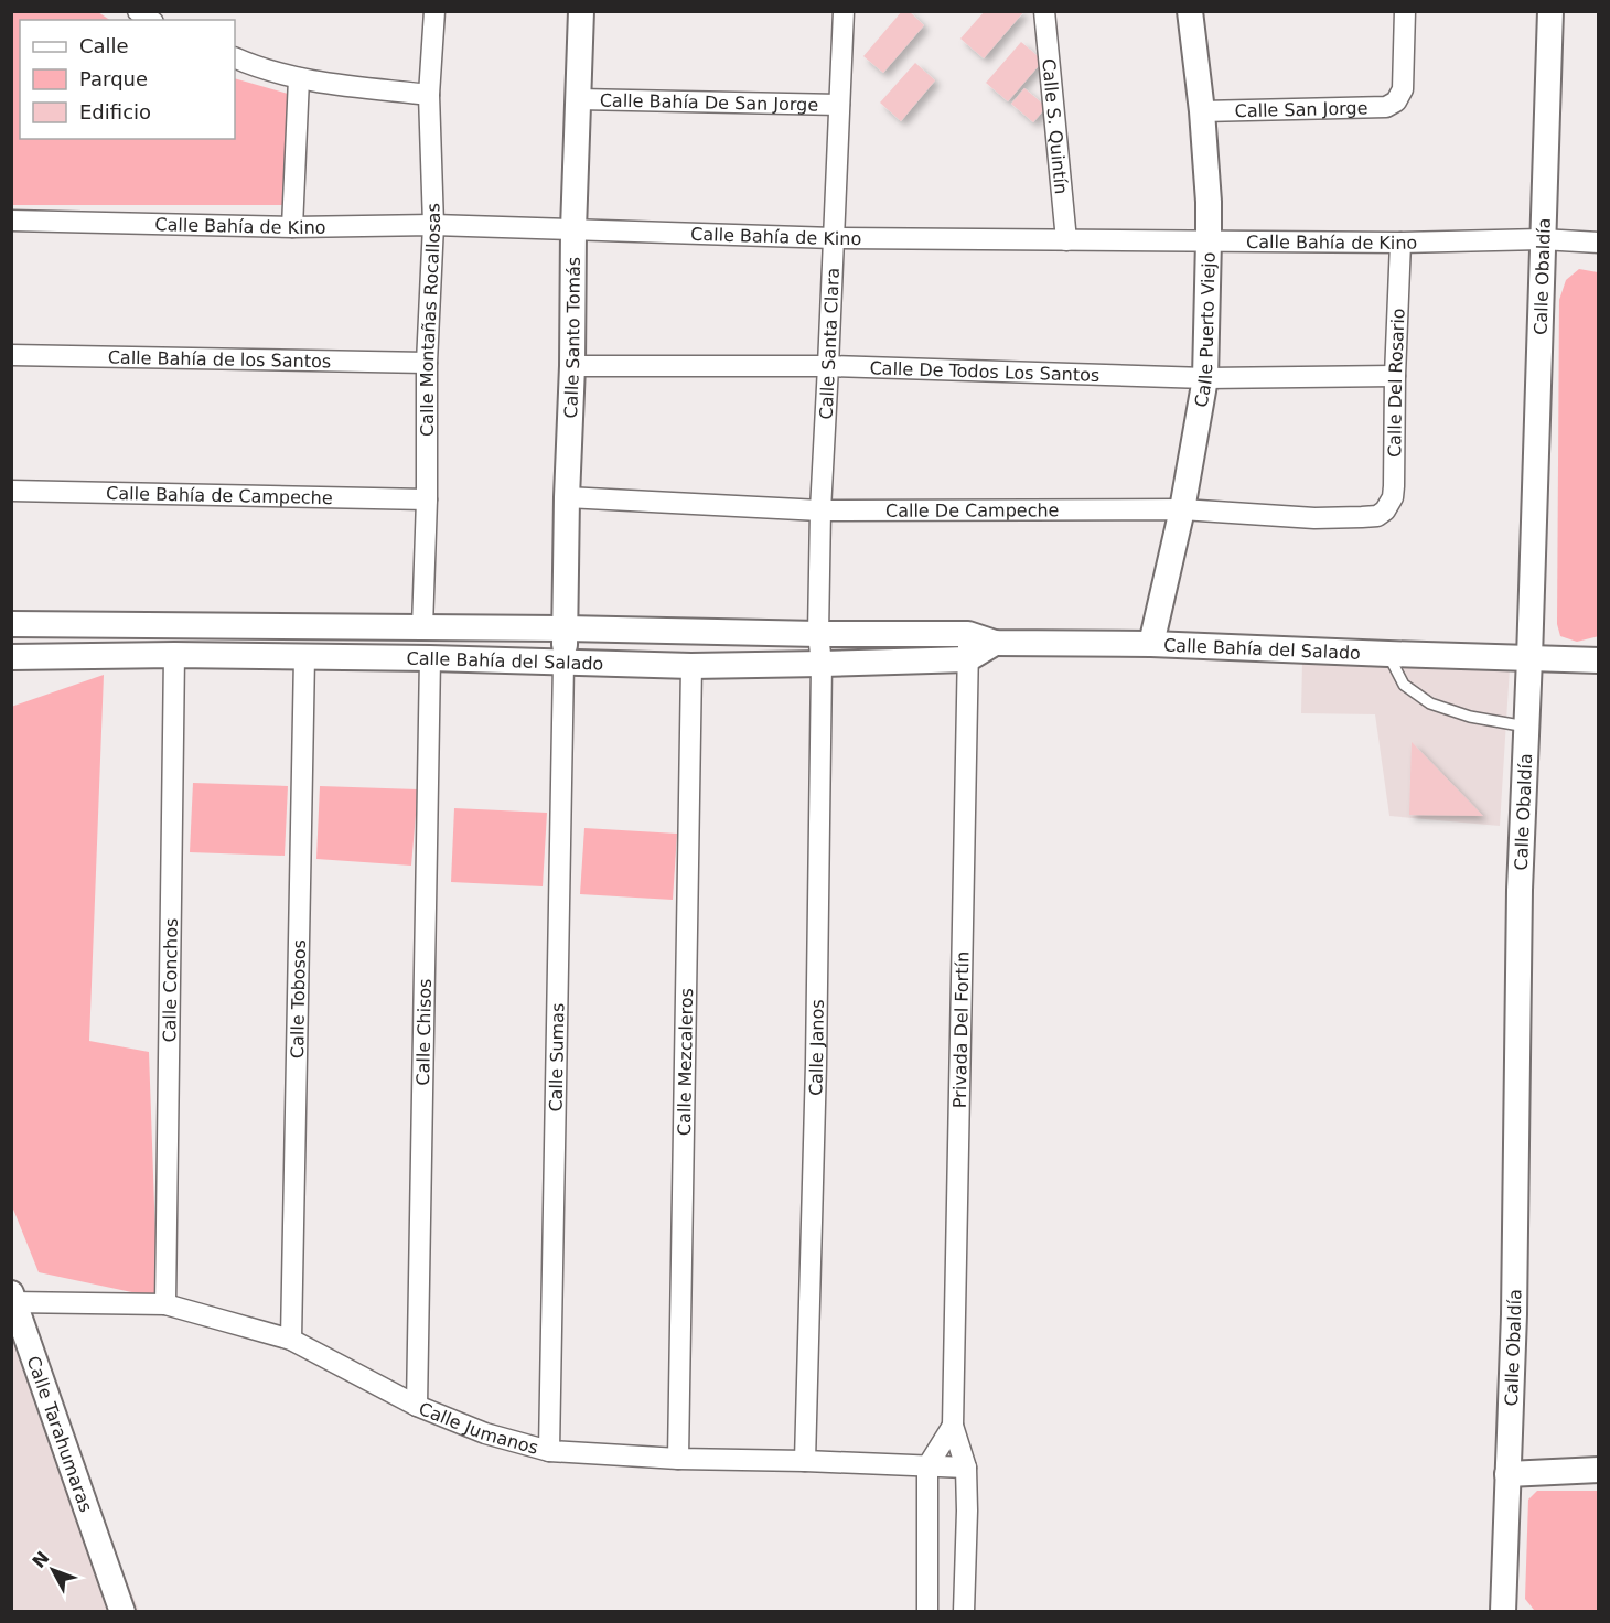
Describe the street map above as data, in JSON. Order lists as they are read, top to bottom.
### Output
{
  "streets": {
    "street": [
      "Calle Bahía De San Jorge",
      "Calle San Jorge",
      "Calle S. Quintín",
      "Calle Bahía de Kino",
      "Calle Obaldía",
      "Calle Montañas Rocallosas",
      "Calle Puerto Viejo",
      "Calle Santo Tomás",
      "Calle Santa Clara",
      "Calle Bahía de los Santos",
      "Calle De Todos Los Santos",
      "Calle Del Rosario",
      "Calle Bahía de Campeche",
      "Calle De Campeche",
      "Calle Bahía del Salado",
      "Calle Conchos",
      "Calle Tobosos",
      "Privada Del Fortín",
      "Calle Chisos",
      "Calle Janos",
      "Calle Sumas",
      "Calle Mezcaleros",
      "Calle Jumanos",
      "Calle Tarahumaras"
    ]
  },
  "crossings": [
    ["Calle Bahía De San Jorge", "Calle Santo Tomás"],
    ["Calle Bahía De San Jorge", "Calle Santa Clara"],
    ["Calle San Jorge", "Calle Puerto Viejo"],
    ["Calle S. Quintín", "Calle Bahía de Kino"],
    ["Calle Bahía de Kino", "Calle Obaldía"],
    ["Calle Bahía de Kino", "Calle Montañas Rocallosas"],
    ["Calle Bahía de Kino", "Calle Puerto Viejo"],
    ["Calle Bahía de Kino", "Calle Santo Tomás"],
    ["Calle Bahía de Kino", "Calle Santa Clara"],
    ["Calle Bahía de Kino", "Calle Del Rosario"],
    ["Calle Obaldía", "Calle Bahía del Salado"],
    ["Calle Montañas Rocallosas", "Calle Bahía de los Santos"],
    ["Calle Montañas Rocallosas", "Calle Bahía de Campeche"],
    ["Calle Montañas Rocallosas", "Calle Bahía del Salado"],
    ["Calle Puerto Viejo", "Calle De Todos Los Santos"],
    ["Calle Puerto Viejo", "Calle De Campeche"],
    ["Calle Puerto Viejo", "Calle Bahía del Salado"],
    ["Calle Santo Tomás", "Calle De Todos Los Santos"],
    ["Calle Santo Tomás", "Calle De Campeche"],
    ["Calle Santo Tomás", "Calle Bahía del Salado"],
    ["Calle Santo Tomás", "Calle Sumas"],
    ["Calle Santa Clara", "Calle De Todos Los Santos"],
    ["Calle Santa Clara", "Calle De Campeche"],
    ["Calle Santa Clara", "Calle Bahía del Salado"],
    ["Calle Santa Clara", "Calle Janos"],
    ["Calle De Todos Los Santos", "Calle Del Rosario"],
    ["Calle Del Rosario", "Calle De Campeche"],
    ["Calle Bahía del Salado", "Calle Conchos"],
    ["Calle Bahía del Salado", "Calle Tobosos"],
    ["Calle Bahía del Salado", "Privada Del Fortín"],
    ["Calle Bahía del Salado", "Calle Chisos"],
    ["Calle Bahía del Salado", "Calle Janos"],
    ["Calle Bahía del Salado", "Calle Sumas"],
    ["Calle Bahía del Salado", "Calle Mezcaleros"],
    ["Calle Conchos", "Calle Jumanos"],
    ["Calle Tobosos", "Calle Jumanos"],
    ["Privada Del Fortín", "Calle Jumanos"],
    ["Calle Chisos", "Calle Jumanos"],
    ["Calle Janos", "Calle Jumanos"],
    ["Calle Sumas", "Calle Jumanos"],
    ["Calle Mezcaleros", "Calle Jumanos"],
    ["Calle Jumanos", "Calle Tarahumaras"]
  ],
  "legend": ["Calle", "Parque", "Edificio"],
  "north": "top left"
}
